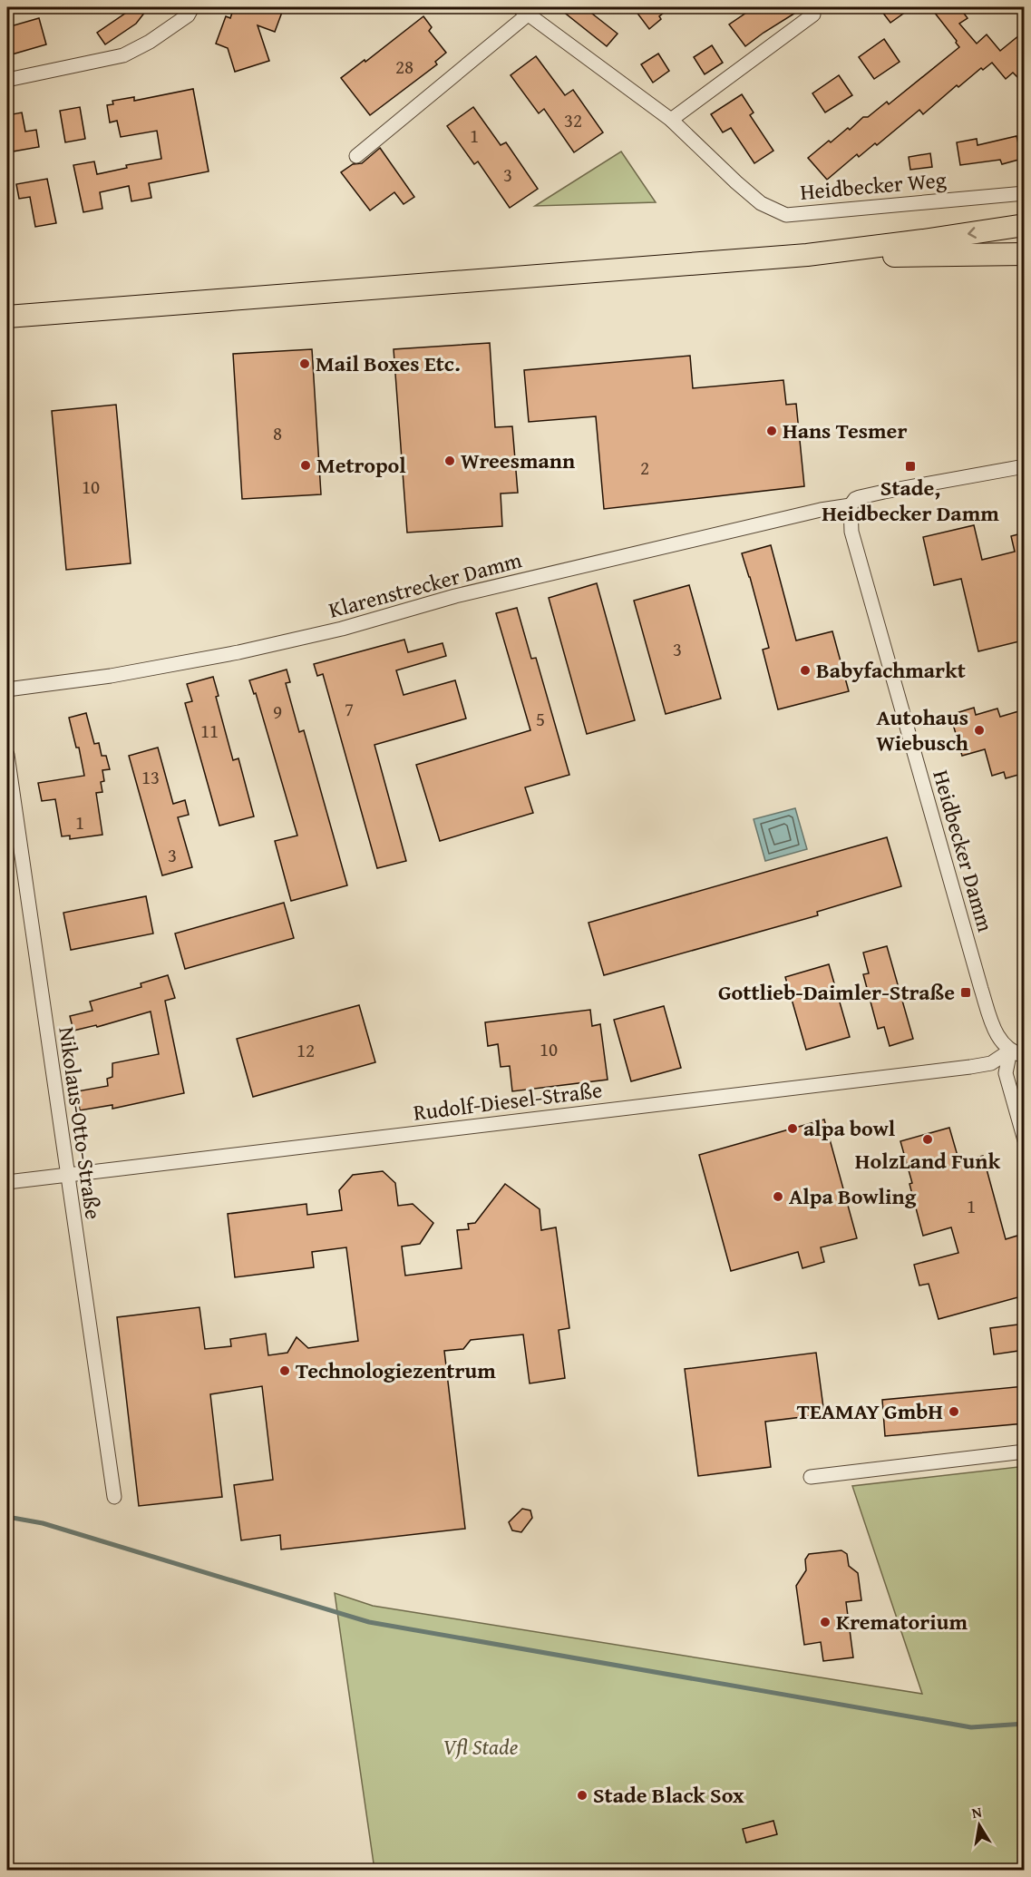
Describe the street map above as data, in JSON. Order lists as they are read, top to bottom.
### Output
{
  "streets": {
    "street": [
      "Heidbecker Weg",
      "Klarenstrecker Damm",
      "Heidbecker Damm",
      "Rudolf-Diesel-Straße",
      "Nikolaus-Otto-Straße"
    ]
  },
  "crossings": [
    ["Klarenstrecker Damm", "Heidbecker Damm"],
    ["Heidbecker Damm", "Rudolf-Diesel-Straße"],
    ["Rudolf-Diesel-Straße", "Nikolaus-Otto-Straße"]
  ],
  "parks": ["Vfl Stade"],
  "places": {
    "other": [
      "Mail Boxes Etc.",
      "Hans Tesmer",
      "Wreesmann",
      "Metropol",
      "Babyfachmarkt",
      "Autohaus Wiebusch",
      "alpa bowl",
      "HolzLand Funk",
      "Alpa Bowling",
      "Technologiezentrum",
      "TEAMAY GmbH",
      "Krematorium",
      "Stade Black Sox"
    ],
    "transit": ["Stade, Heidbecker Damm", "Gottlieb-Daimler-Straße"]
  },
  "house_numbers": [
    "28",
    "32",
    "1",
    "3",
    "8",
    "2",
    "10",
    "3",
    "7",
    "9",
    "5",
    "11",
    "13",
    "1",
    "3",
    "10",
    "12",
    "1"
  ],
  "north": "top"
}
